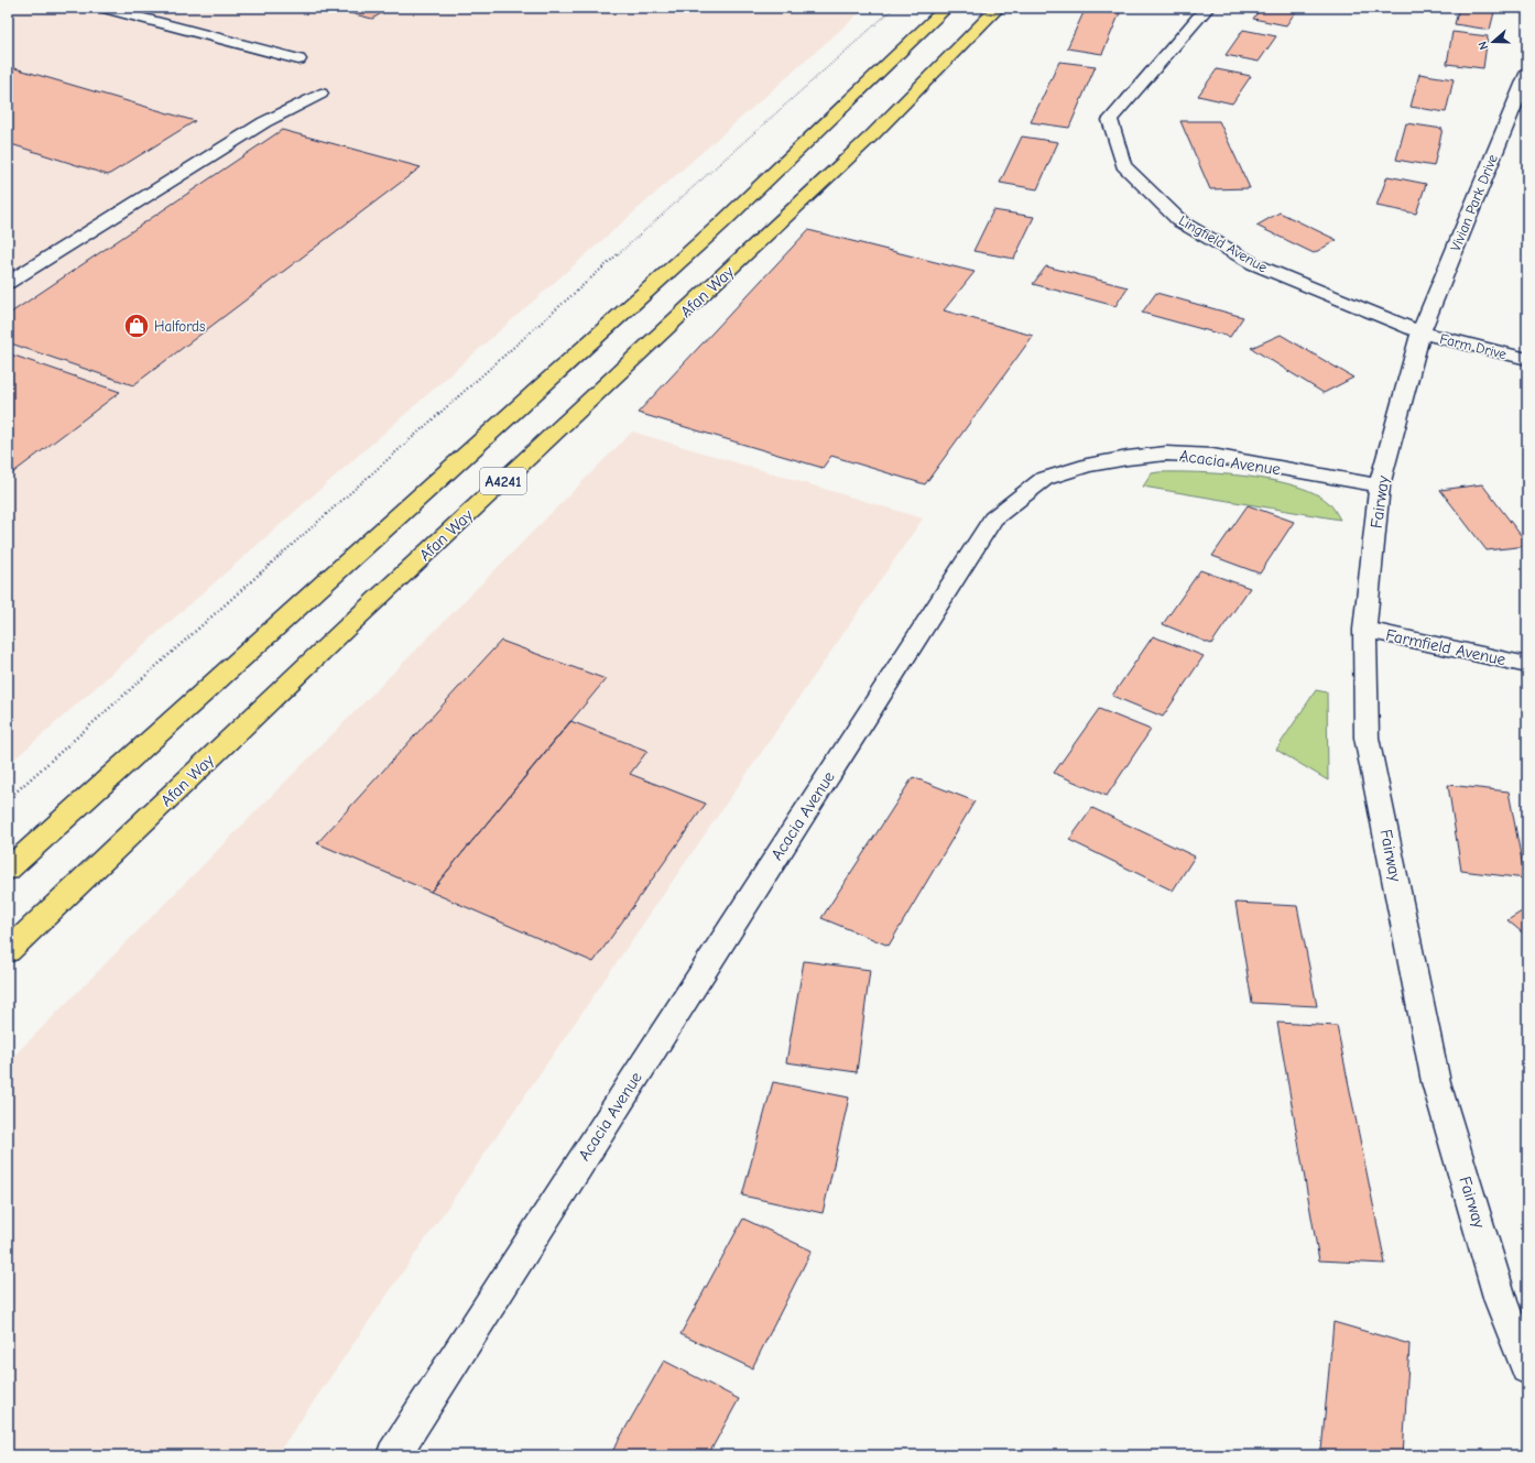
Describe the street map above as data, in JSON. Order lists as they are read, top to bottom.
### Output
{
  "streets": {
    "main road": ["Afan Way", "A4241"],
    "street": [
      "Vivian Park Drive",
      "Lingfield Avenue",
      "Farm Drive",
      "Acacia Avenue",
      "Fairway",
      "Farmfield Avenue"
    ]
  },
  "crossings": [
    ["Vivian Park Drive", "Lingfield Avenue"],
    ["Vivian Park Drive", "Farm Drive"],
    ["Vivian Park Drive", "Fairway"],
    ["Lingfield Avenue", "Farm Drive"],
    ["Lingfield Avenue", "Fairway"],
    ["Farm Drive", "Fairway"],
    ["Acacia Avenue", "Fairway"],
    ["Fairway", "Farmfield Avenue"]
  ],
  "places": {
    "shop": ["Halfords"]
  },
  "north": "left"
}
